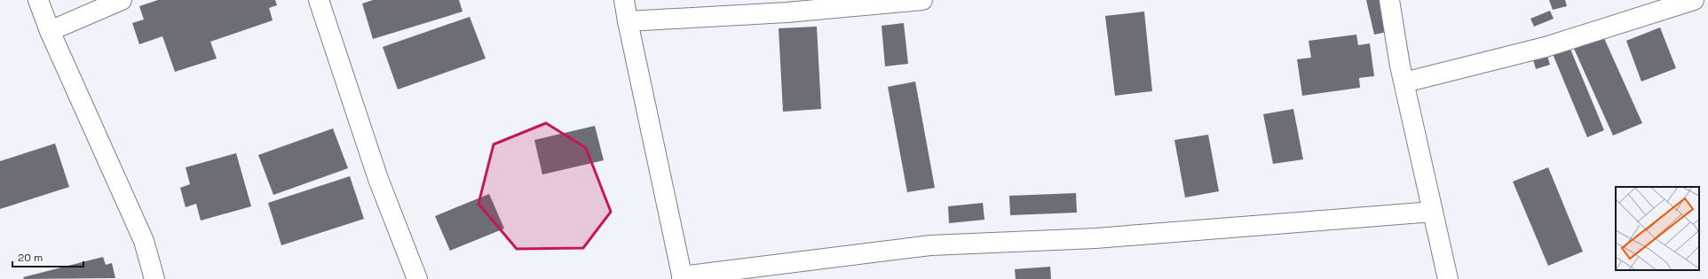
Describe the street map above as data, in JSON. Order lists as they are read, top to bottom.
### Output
{
  "scale_bar": "20 m"
}
